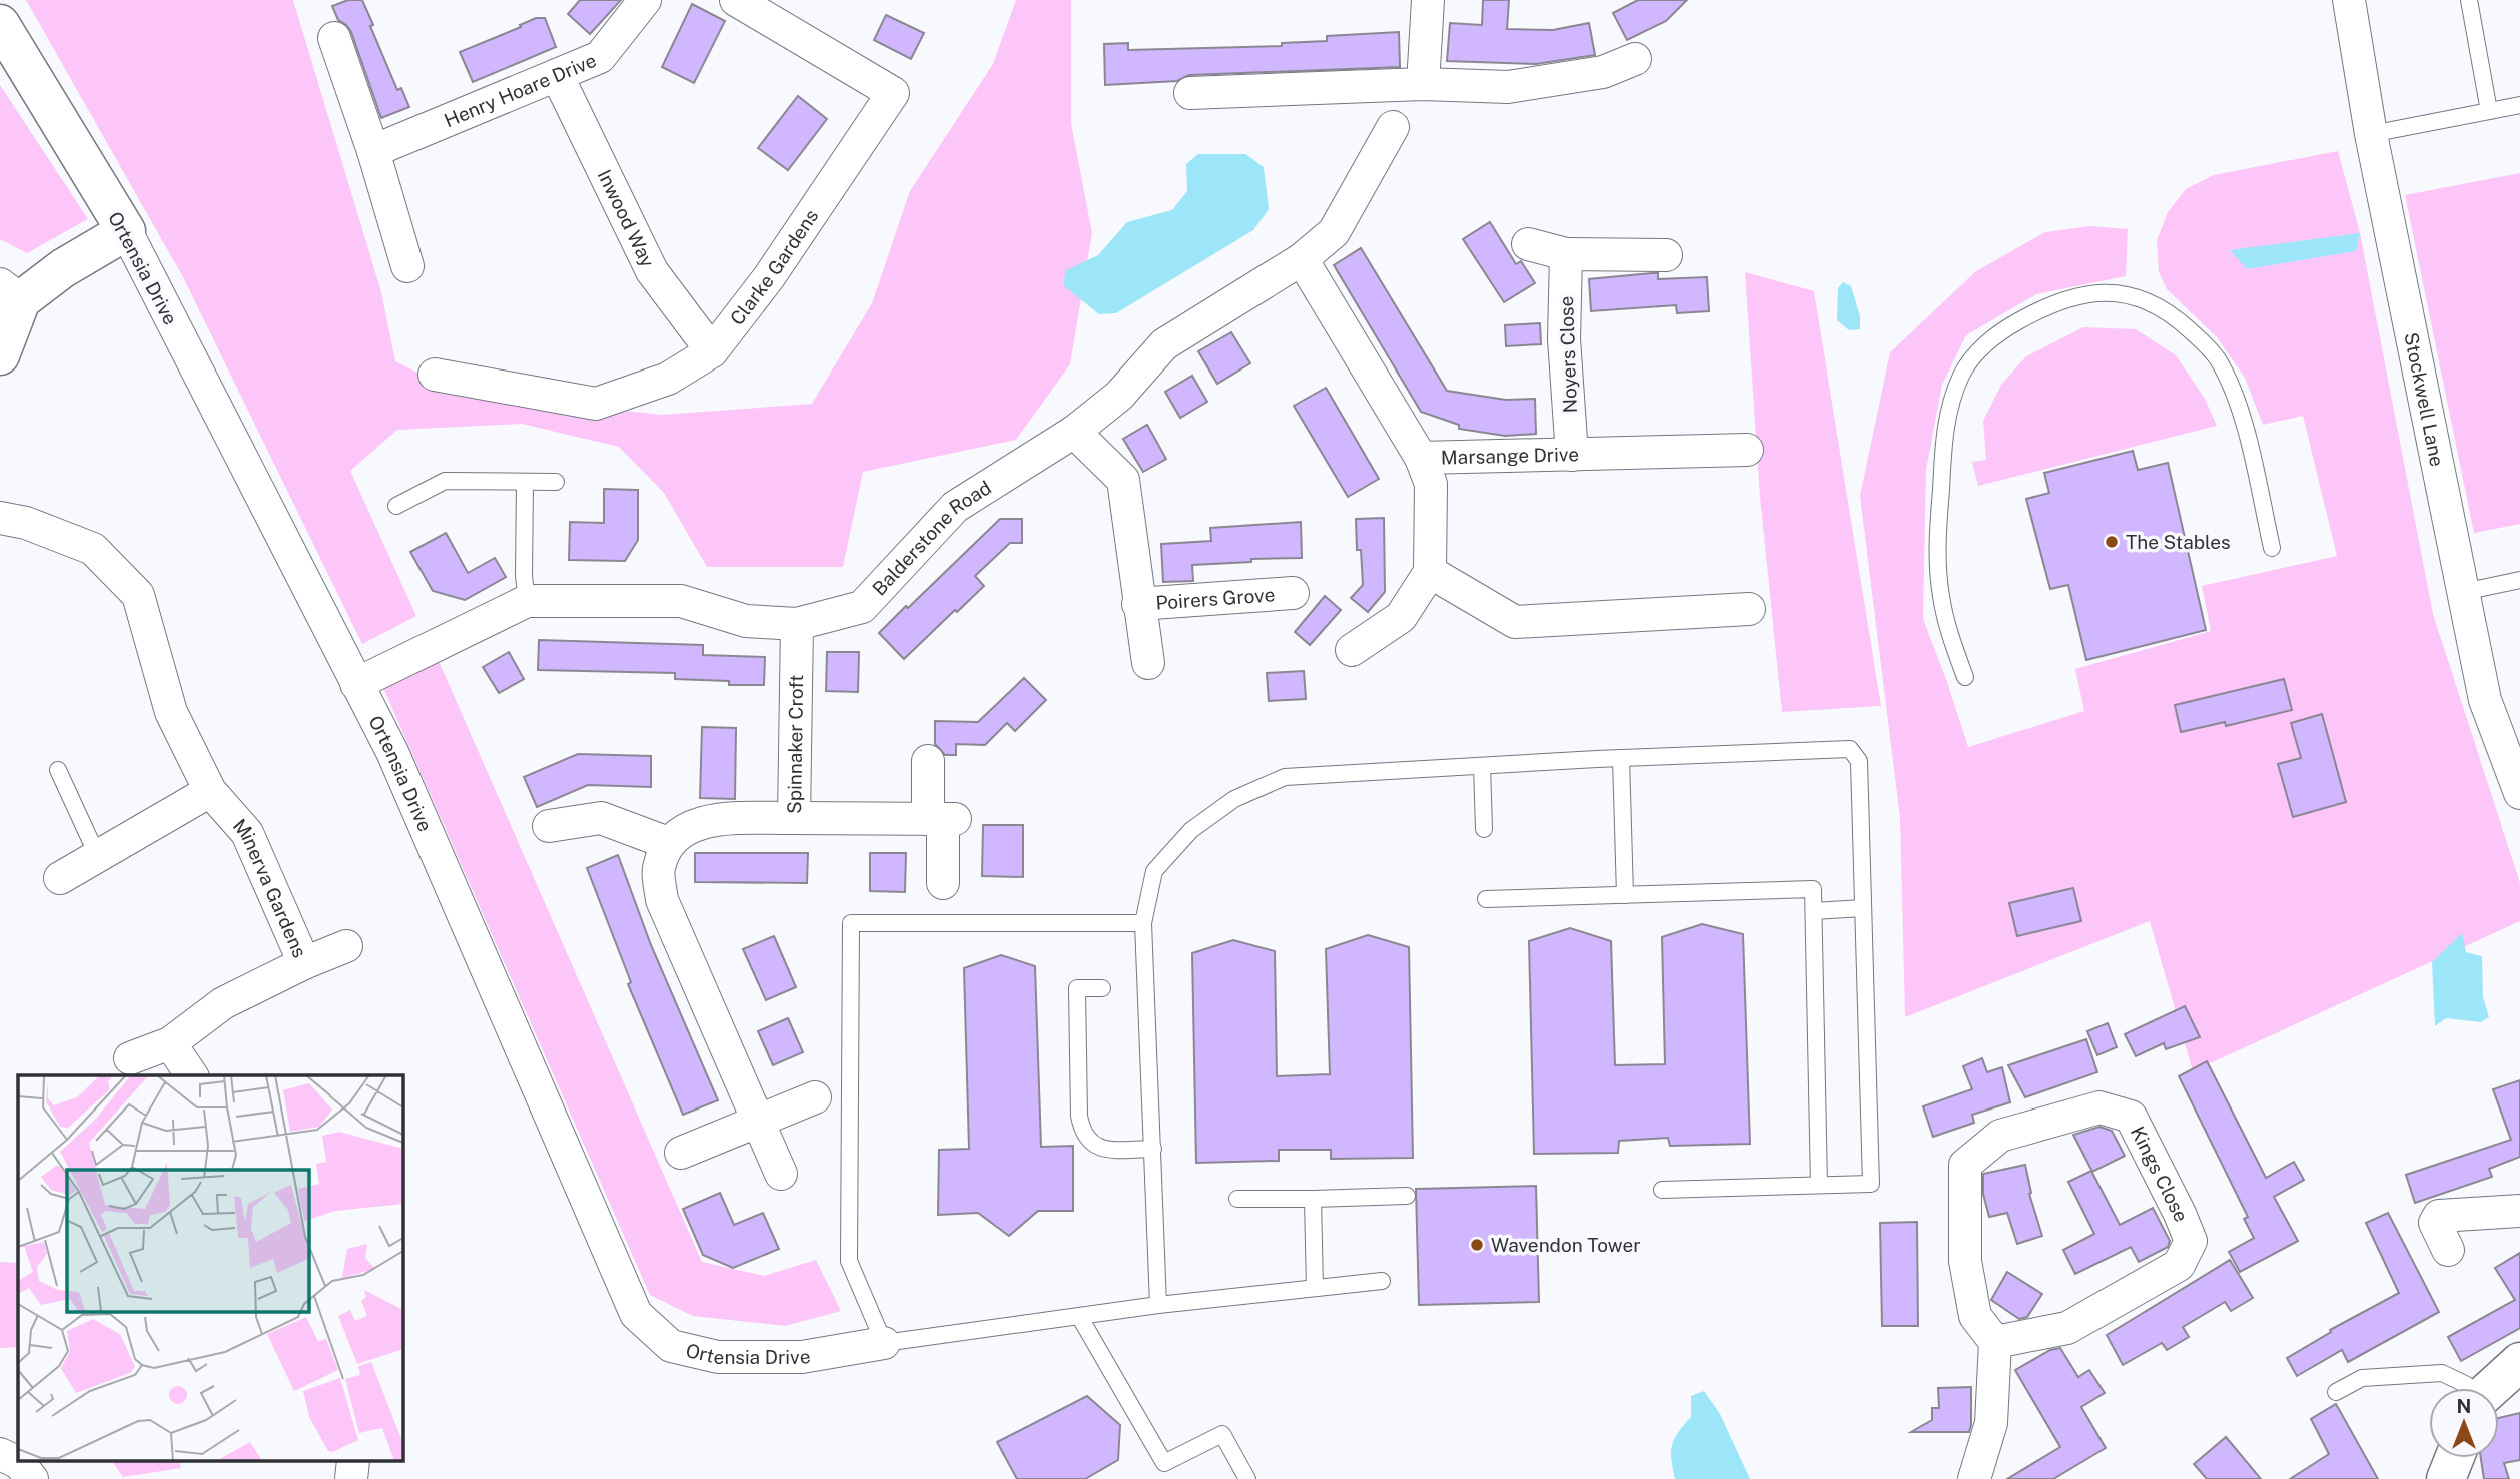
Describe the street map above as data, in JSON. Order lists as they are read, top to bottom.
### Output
{
  "streets": {
    "street": [
      "Henry Hoare Drive",
      "Inwood Way",
      "Ortensia Drive",
      "Clarke Gardens",
      "Noyers Close",
      "Stockwell Lane",
      "Marsange Drive",
      "Balderstone Road",
      "Poirers Grove",
      "Spinnaker Croft",
      "Minerva Gardens",
      "Kings Close"
    ]
  },
  "crossings": [
    ["Henry Hoare Drive", "Inwood Way"],
    ["Inwood Way", "Clarke Gardens"],
    ["Ortensia Drive", "Balderstone Road"],
    ["Noyers Close", "Marsange Drive"],
    ["Marsange Drive", "Balderstone Road"],
    ["Balderstone Road", "Poirers Grove"],
    ["Balderstone Road", "Spinnaker Croft"]
  ],
  "places": ["The Stables", "Wavendon Tower"],
  "north": "top"
}
